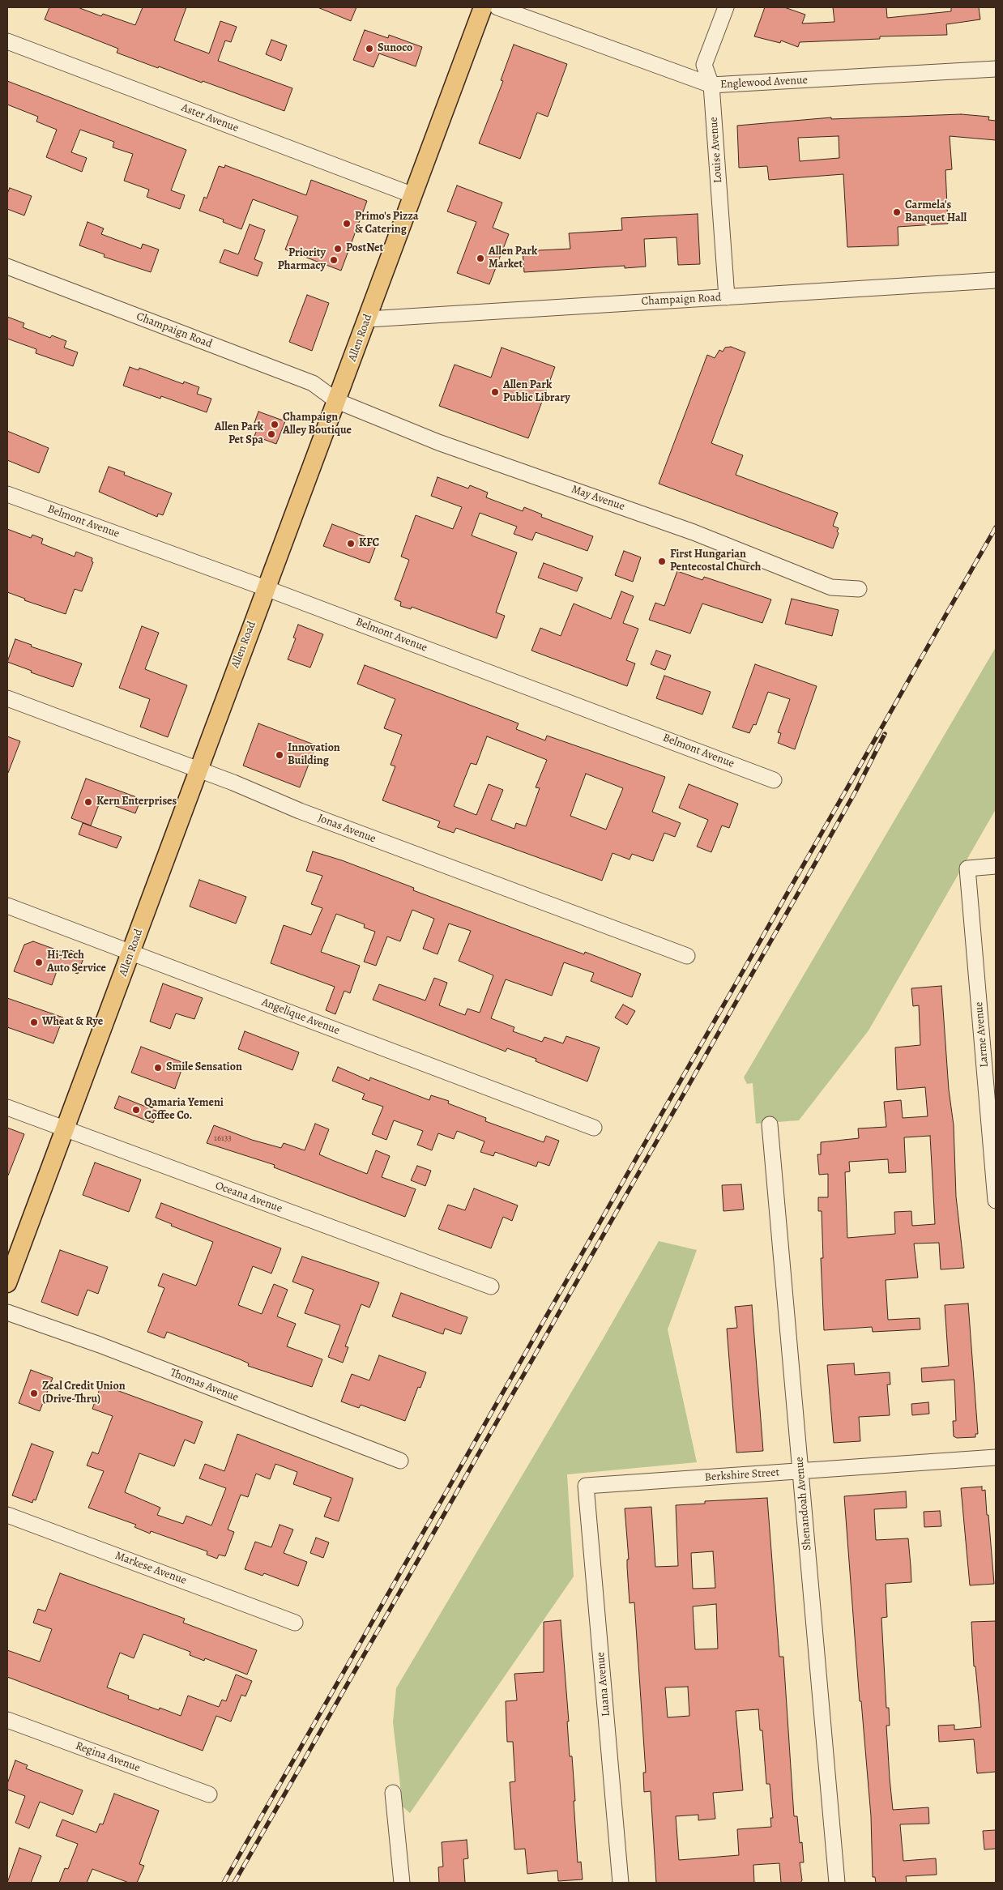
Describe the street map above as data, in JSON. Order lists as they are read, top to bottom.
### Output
{
  "streets": {
    "main road": ["Allen Road"],
    "street": [
      "Englewood Avenue",
      "Aster Avenue",
      "Louise Avenue",
      "Champaign Road",
      "May Avenue",
      "Belmont Avenue",
      "Jonas Avenue",
      "Angelique Avenue",
      "Larme Avenue",
      "Oceana Avenue",
      "Thomas Avenue",
      "Berkshire Street",
      "Shenandoah Avenue",
      "Markese Avenue",
      "Luana Avenue",
      "Regina Avenue"
    ]
  },
  "crossings": [
    ["Englewood Avenue", "Louise Avenue"],
    ["Aster Avenue", "Allen Road"],
    ["Louise Avenue", "Champaign Road"],
    ["Champaign Road", "Allen Road"],
    ["Champaign Road", "May Avenue"],
    ["Allen Road", "May Avenue"],
    ["Allen Road", "Belmont Avenue"],
    ["Allen Road", "Jonas Avenue"],
    ["Allen Road", "Angelique Avenue"],
    ["Allen Road", "Oceana Avenue"],
    ["Berkshire Street", "Shenandoah Avenue"],
    ["Berkshire Street", "Luana Avenue"]
  ],
  "places": [
    "Sunoco",
    "Carmela's Banquet Hall",
    "Primo's Pizza & Catering",
    "PostNet",
    "Allen Park Market",
    "Priority Pharmacy",
    "Allen Park Public Library",
    "Champaign Alley Boutique",
    "Allen Park Pet Spa",
    "KFC",
    "First Hungarian Pentecostal Church",
    "Innovation Building",
    "Kern Enterprises",
    "Hi-Tech Auto Service",
    "Wheat & Rye",
    "Smile Sensation",
    "Qamaria Yemeni Coffee Co.",
    "Zeal Credit Union (Drive-Thru)"
  ],
  "house_numbers": ["16133"]
}
